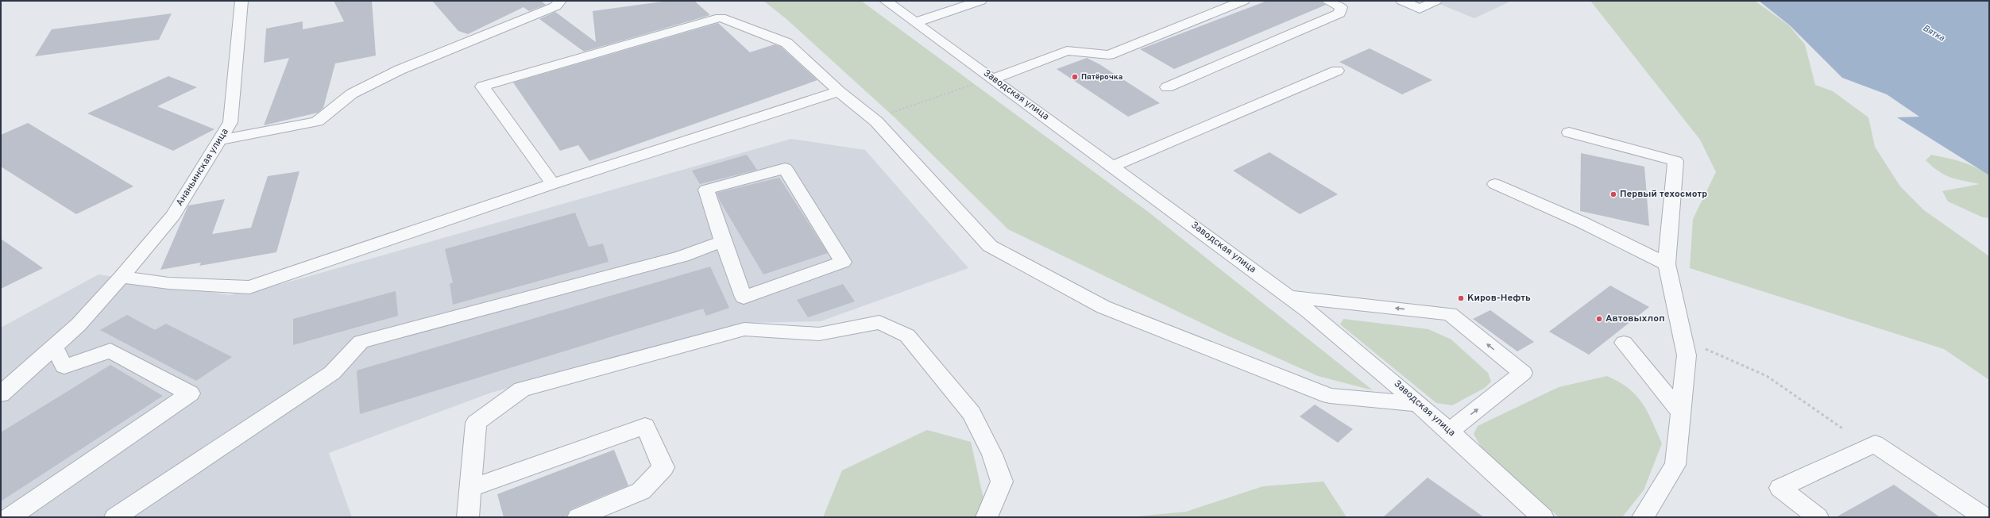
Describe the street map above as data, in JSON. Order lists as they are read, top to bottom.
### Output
{
  "streets": {
    "street": ["Заводская улица", "Ананьинская улица"]
  },
  "water": ["Вятка"],
  "places": [
    "Пятёрочка",
    "Первый техосмотр",
    "Киров-Нефть",
    "Автовыхлоп"
  ]
}
